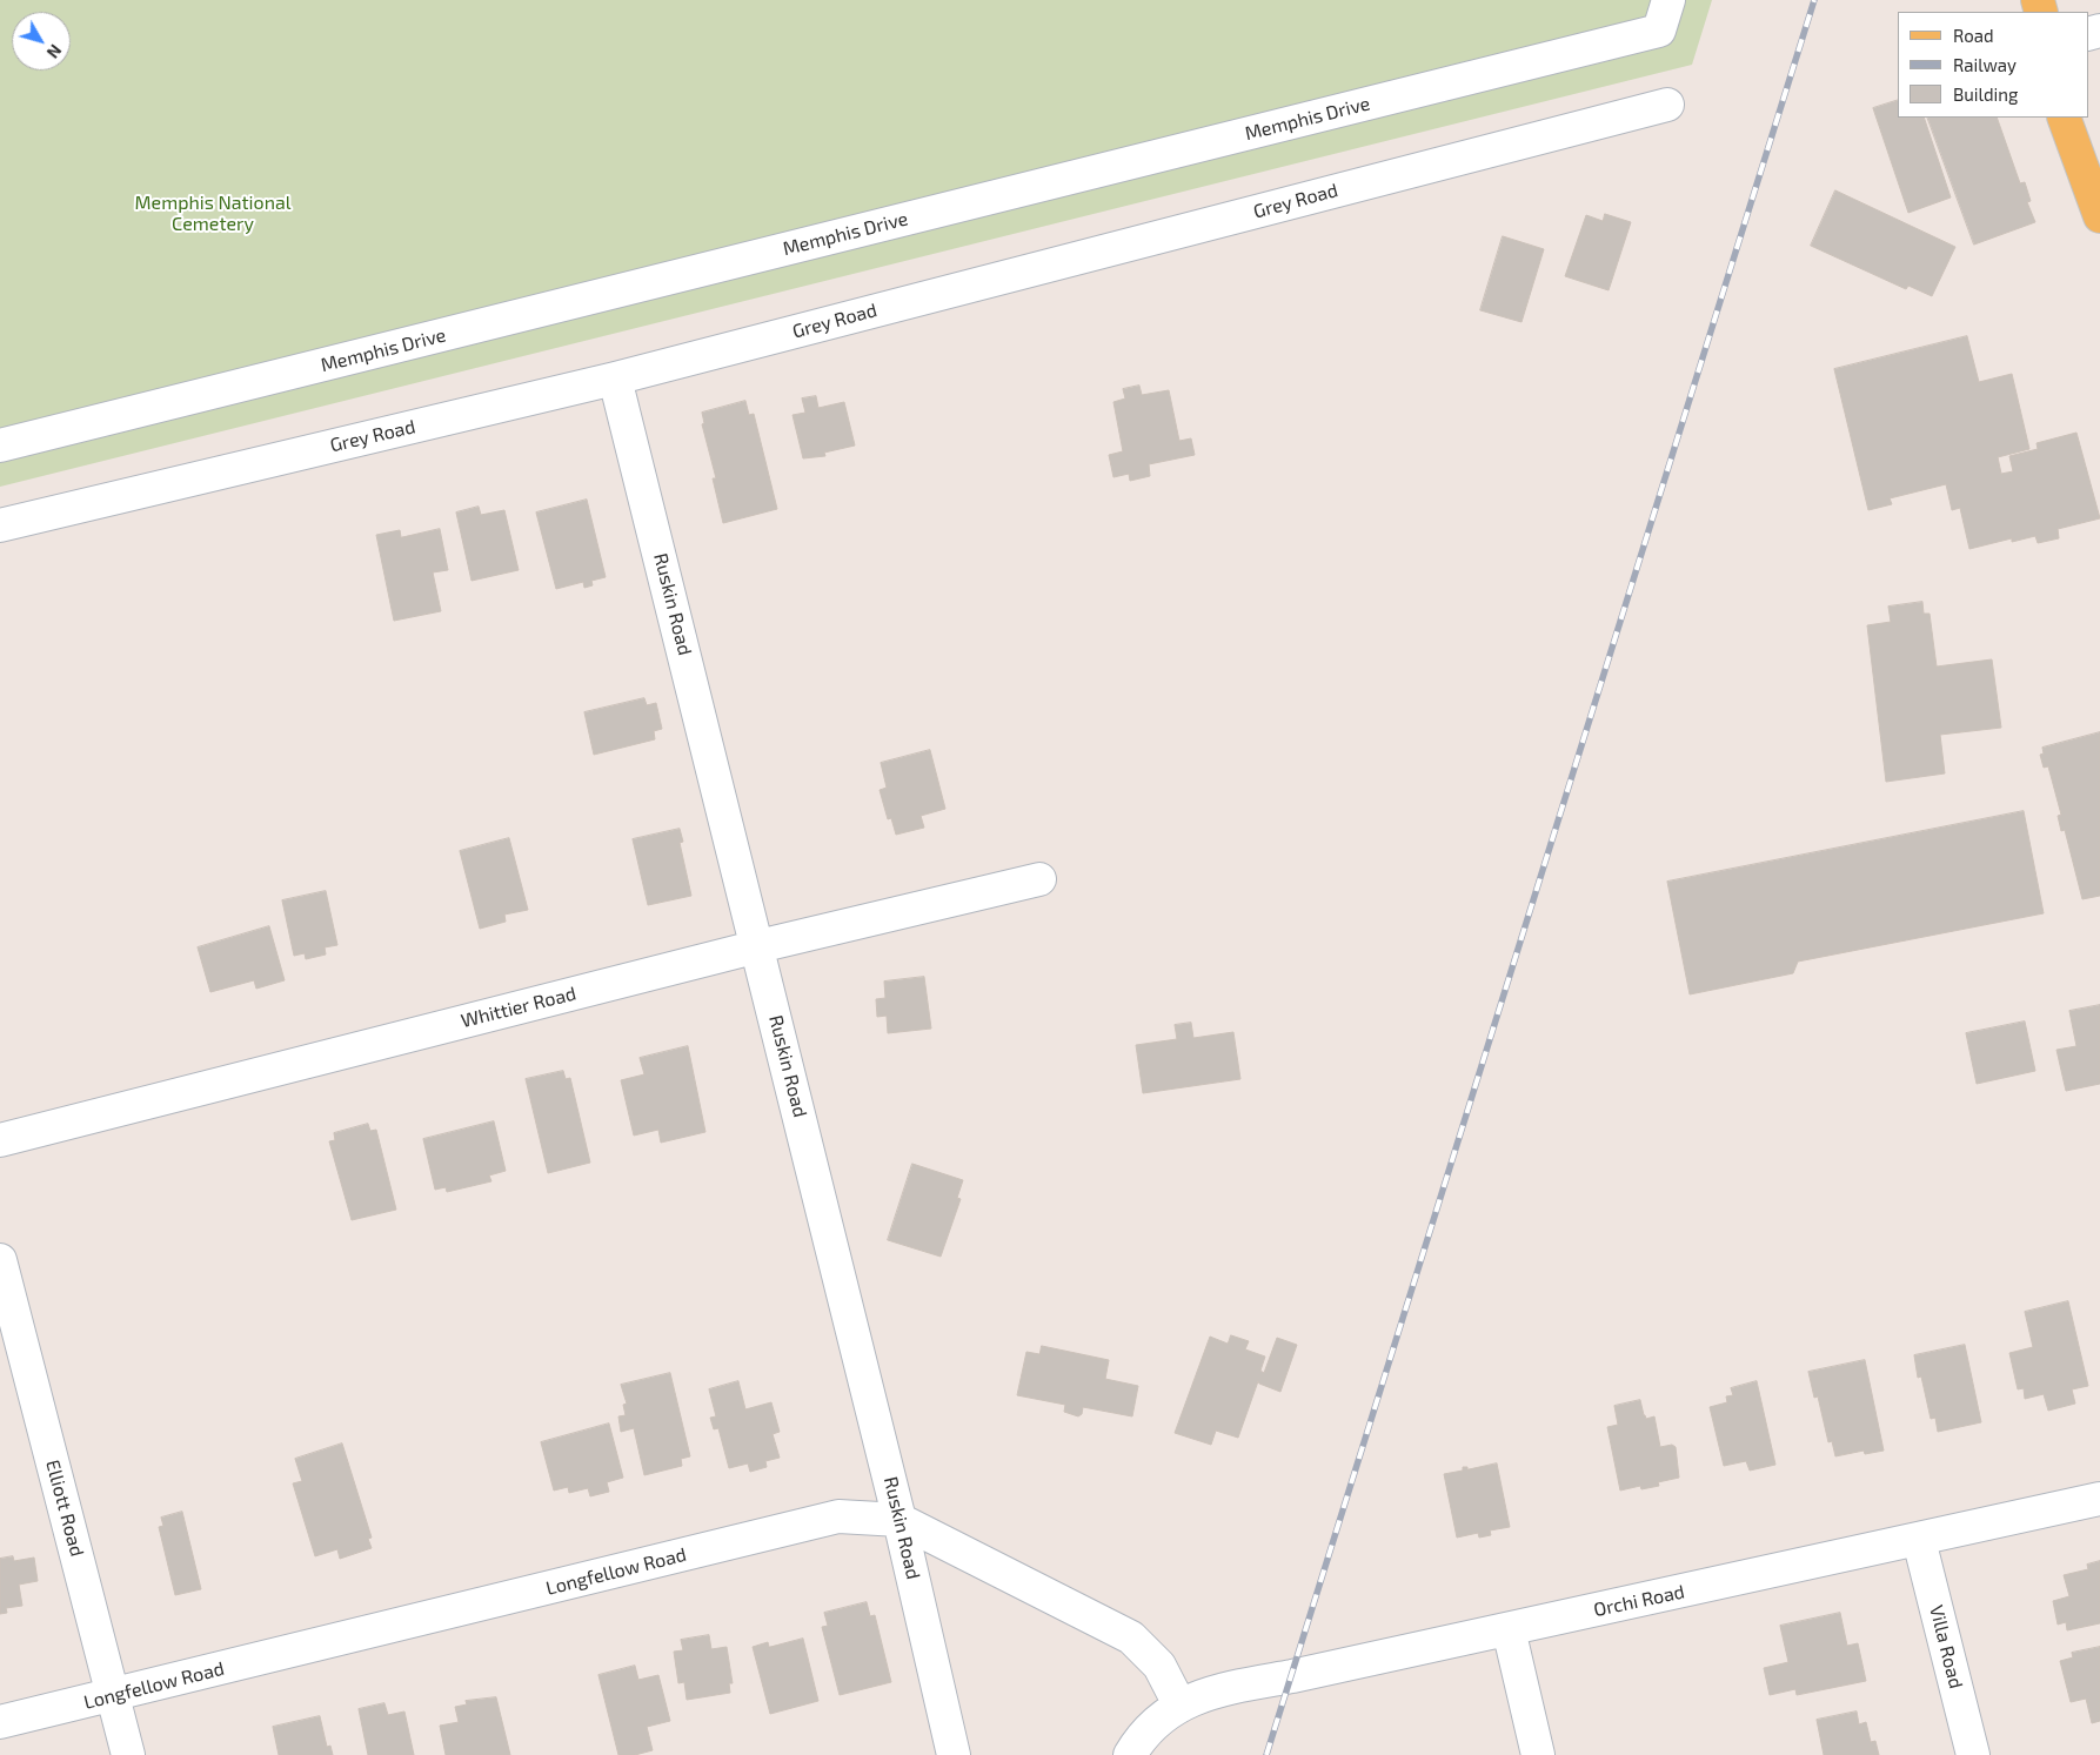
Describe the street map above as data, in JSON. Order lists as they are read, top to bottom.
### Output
{
  "streets": {
    "street": [
      "Memphis Drive",
      "Grey Road",
      "Ruskin Road",
      "Whittier Road",
      "Elliott Road",
      "Longfellow Road",
      "Orchi Road",
      "Villa Road"
    ]
  },
  "crossings": [
    ["Grey Road", "Ruskin Road"],
    ["Ruskin Road", "Whittier Road"],
    ["Ruskin Road", "Longfellow Road"],
    ["Elliott Road", "Longfellow Road"],
    ["Longfellow Road", "Orchi Road"],
    ["Orchi Road", "Villa Road"]
  ],
  "parks": ["Memphis National Cemetery"],
  "legend": ["Road", "Railway", "Building"],
  "north": "bottom right"
}
